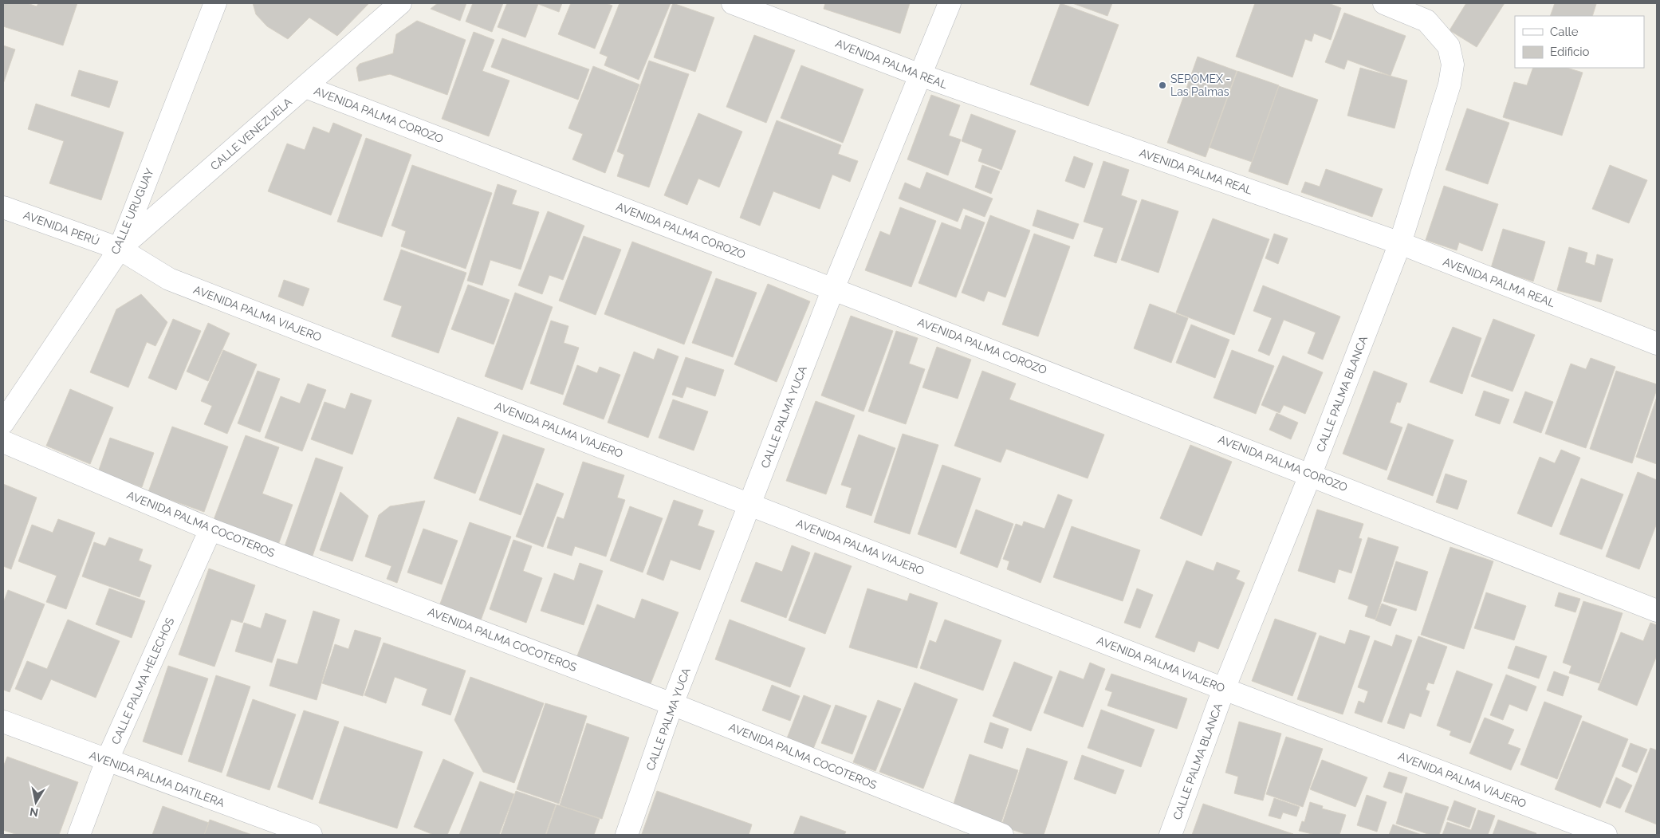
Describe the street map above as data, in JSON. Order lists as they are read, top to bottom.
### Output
{
  "streets": {
    "street": [
      "AVENIDA PALMA REAL",
      "AVENIDA PALMA COROZO",
      "CALLE VENEZUELA",
      "CALLE URUGUAY",
      "AVENIDA PERÚ",
      "AVENIDA PALMA VIAJERO",
      "CALLE PALMA BLANCA",
      "CALLE PALMA YUCA",
      "AVENIDA PALMA COCOTEROS",
      "CALLE PALMA HELECHOS",
      "AVENIDA PALMA DATILERA"
    ]
  },
  "crossings": [
    ["AVENIDA PALMA REAL", "CALLE PALMA BLANCA"],
    ["AVENIDA PALMA REAL", "CALLE PALMA YUCA"],
    ["AVENIDA PALMA COROZO", "CALLE VENEZUELA"],
    ["AVENIDA PALMA COROZO", "CALLE PALMA BLANCA"],
    ["AVENIDA PALMA COROZO", "CALLE PALMA YUCA"],
    ["CALLE VENEZUELA", "CALLE URUGUAY"],
    ["CALLE VENEZUELA", "AVENIDA PERÚ"],
    ["CALLE VENEZUELA", "AVENIDA PALMA VIAJERO"],
    ["CALLE URUGUAY", "AVENIDA PERÚ"],
    ["CALLE URUGUAY", "AVENIDA PALMA VIAJERO"],
    ["AVENIDA PERÚ", "AVENIDA PALMA VIAJERO"],
    ["AVENIDA PALMA VIAJERO", "CALLE PALMA BLANCA"],
    ["AVENIDA PALMA VIAJERO", "CALLE PALMA YUCA"],
    ["CALLE PALMA YUCA", "AVENIDA PALMA COCOTEROS"],
    ["AVENIDA PALMA COCOTEROS", "CALLE PALMA HELECHOS"],
    ["CALLE PALMA HELECHOS", "AVENIDA PALMA DATILERA"]
  ],
  "places": ["SEPOMEX - Las Palmas"],
  "legend": ["Calle", "Edificio"],
  "north": "bottom"
}
